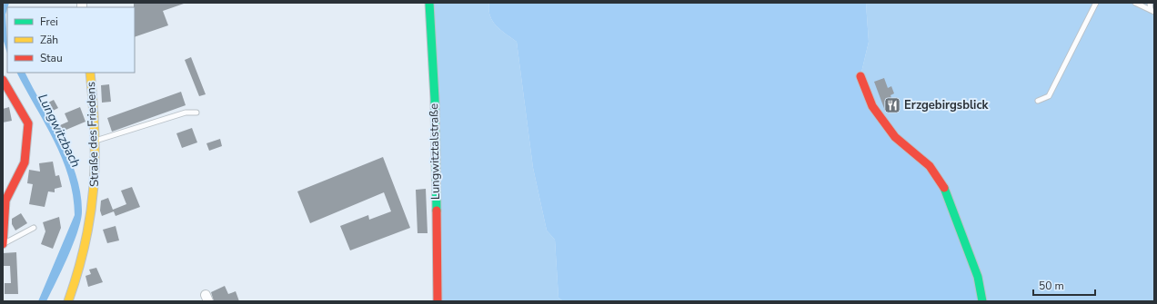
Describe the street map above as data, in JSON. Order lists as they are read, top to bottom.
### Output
{
  "streets": {
    "street": ["Straße des Friedens", "Lungwitztalstraße"]
  },
  "water": ["Lungwitzbach"],
  "places": {
    "restaurant": ["Erzgebirgsblick"]
  },
  "legend": ["Frei", "Zäh", "Stau"],
  "scale_bar": "50 m"
}
